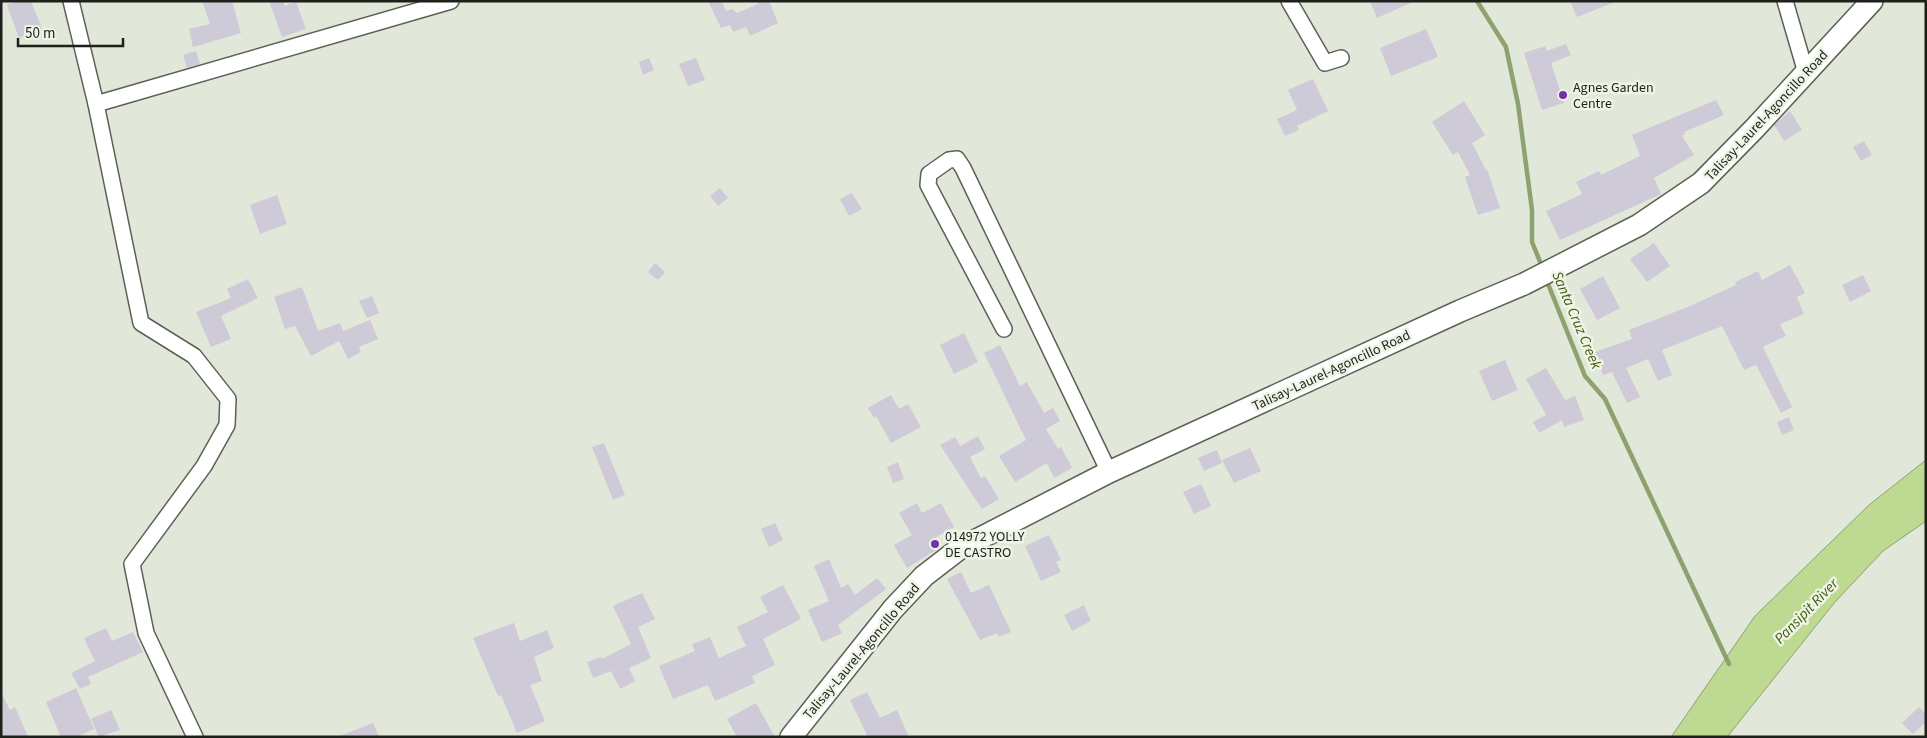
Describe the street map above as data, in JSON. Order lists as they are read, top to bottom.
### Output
{
  "streets": {
    "main road": ["Talisay-Laurel-Agoncillo Road"]
  },
  "water": ["Santa Cruz Creek", "Pansipit River"],
  "places": ["Agnes Garden Centre", "014972 YOLLY DE CASTRO"],
  "scale_bar": "50 m"
}
